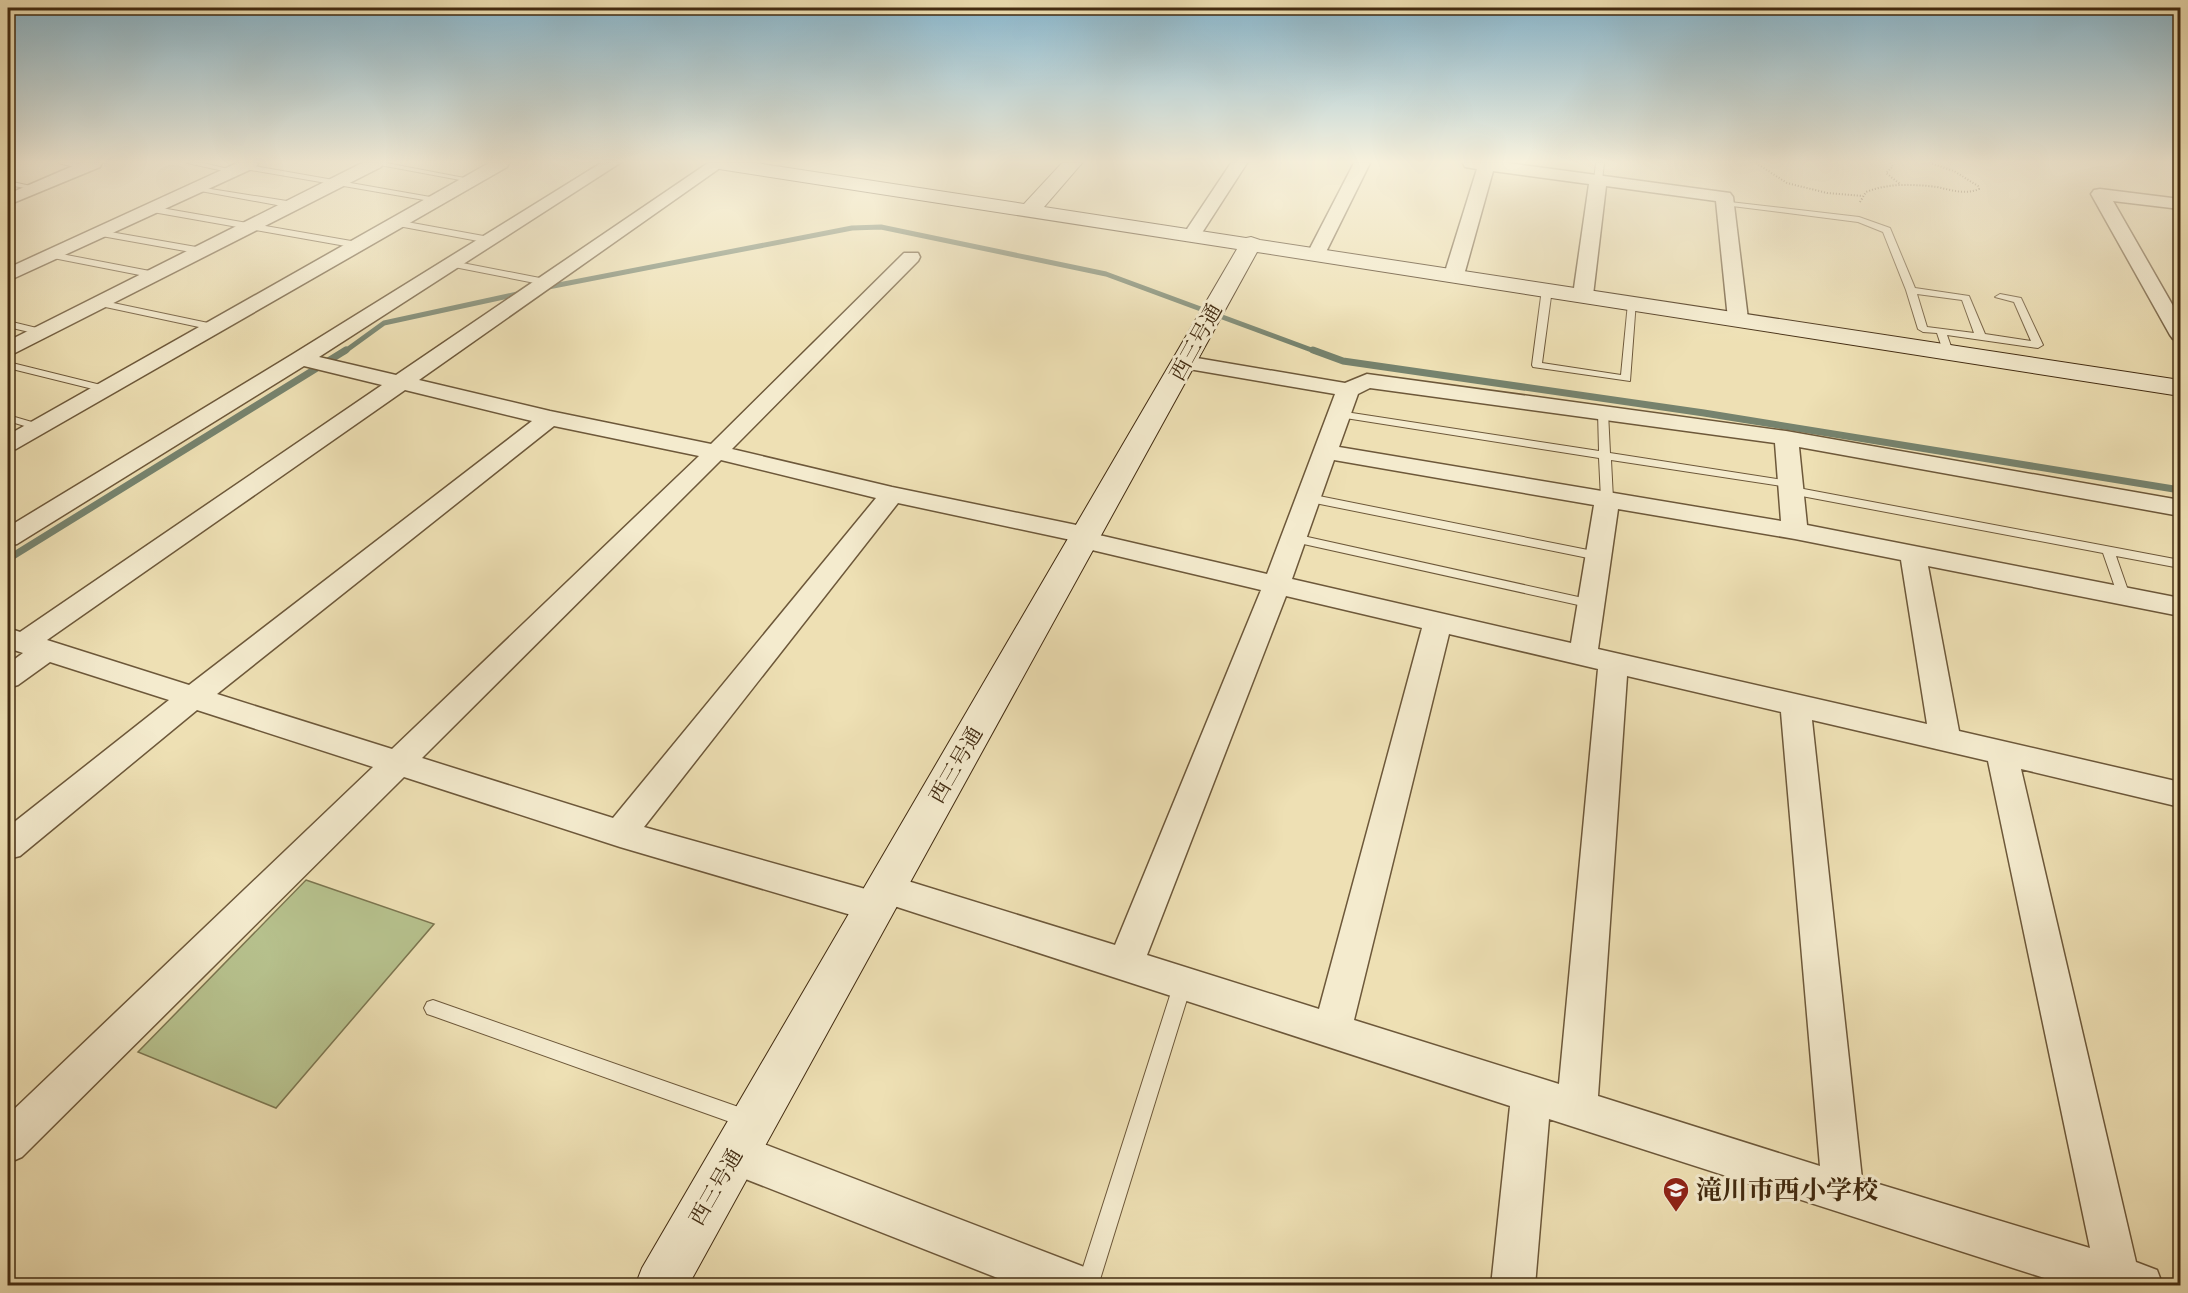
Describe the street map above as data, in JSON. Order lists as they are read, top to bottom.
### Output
{
  "streets": {
    "street": ["西三号通"]
  },
  "places": {
    "school or university": ["滝川市西小学校"]
  }
}
